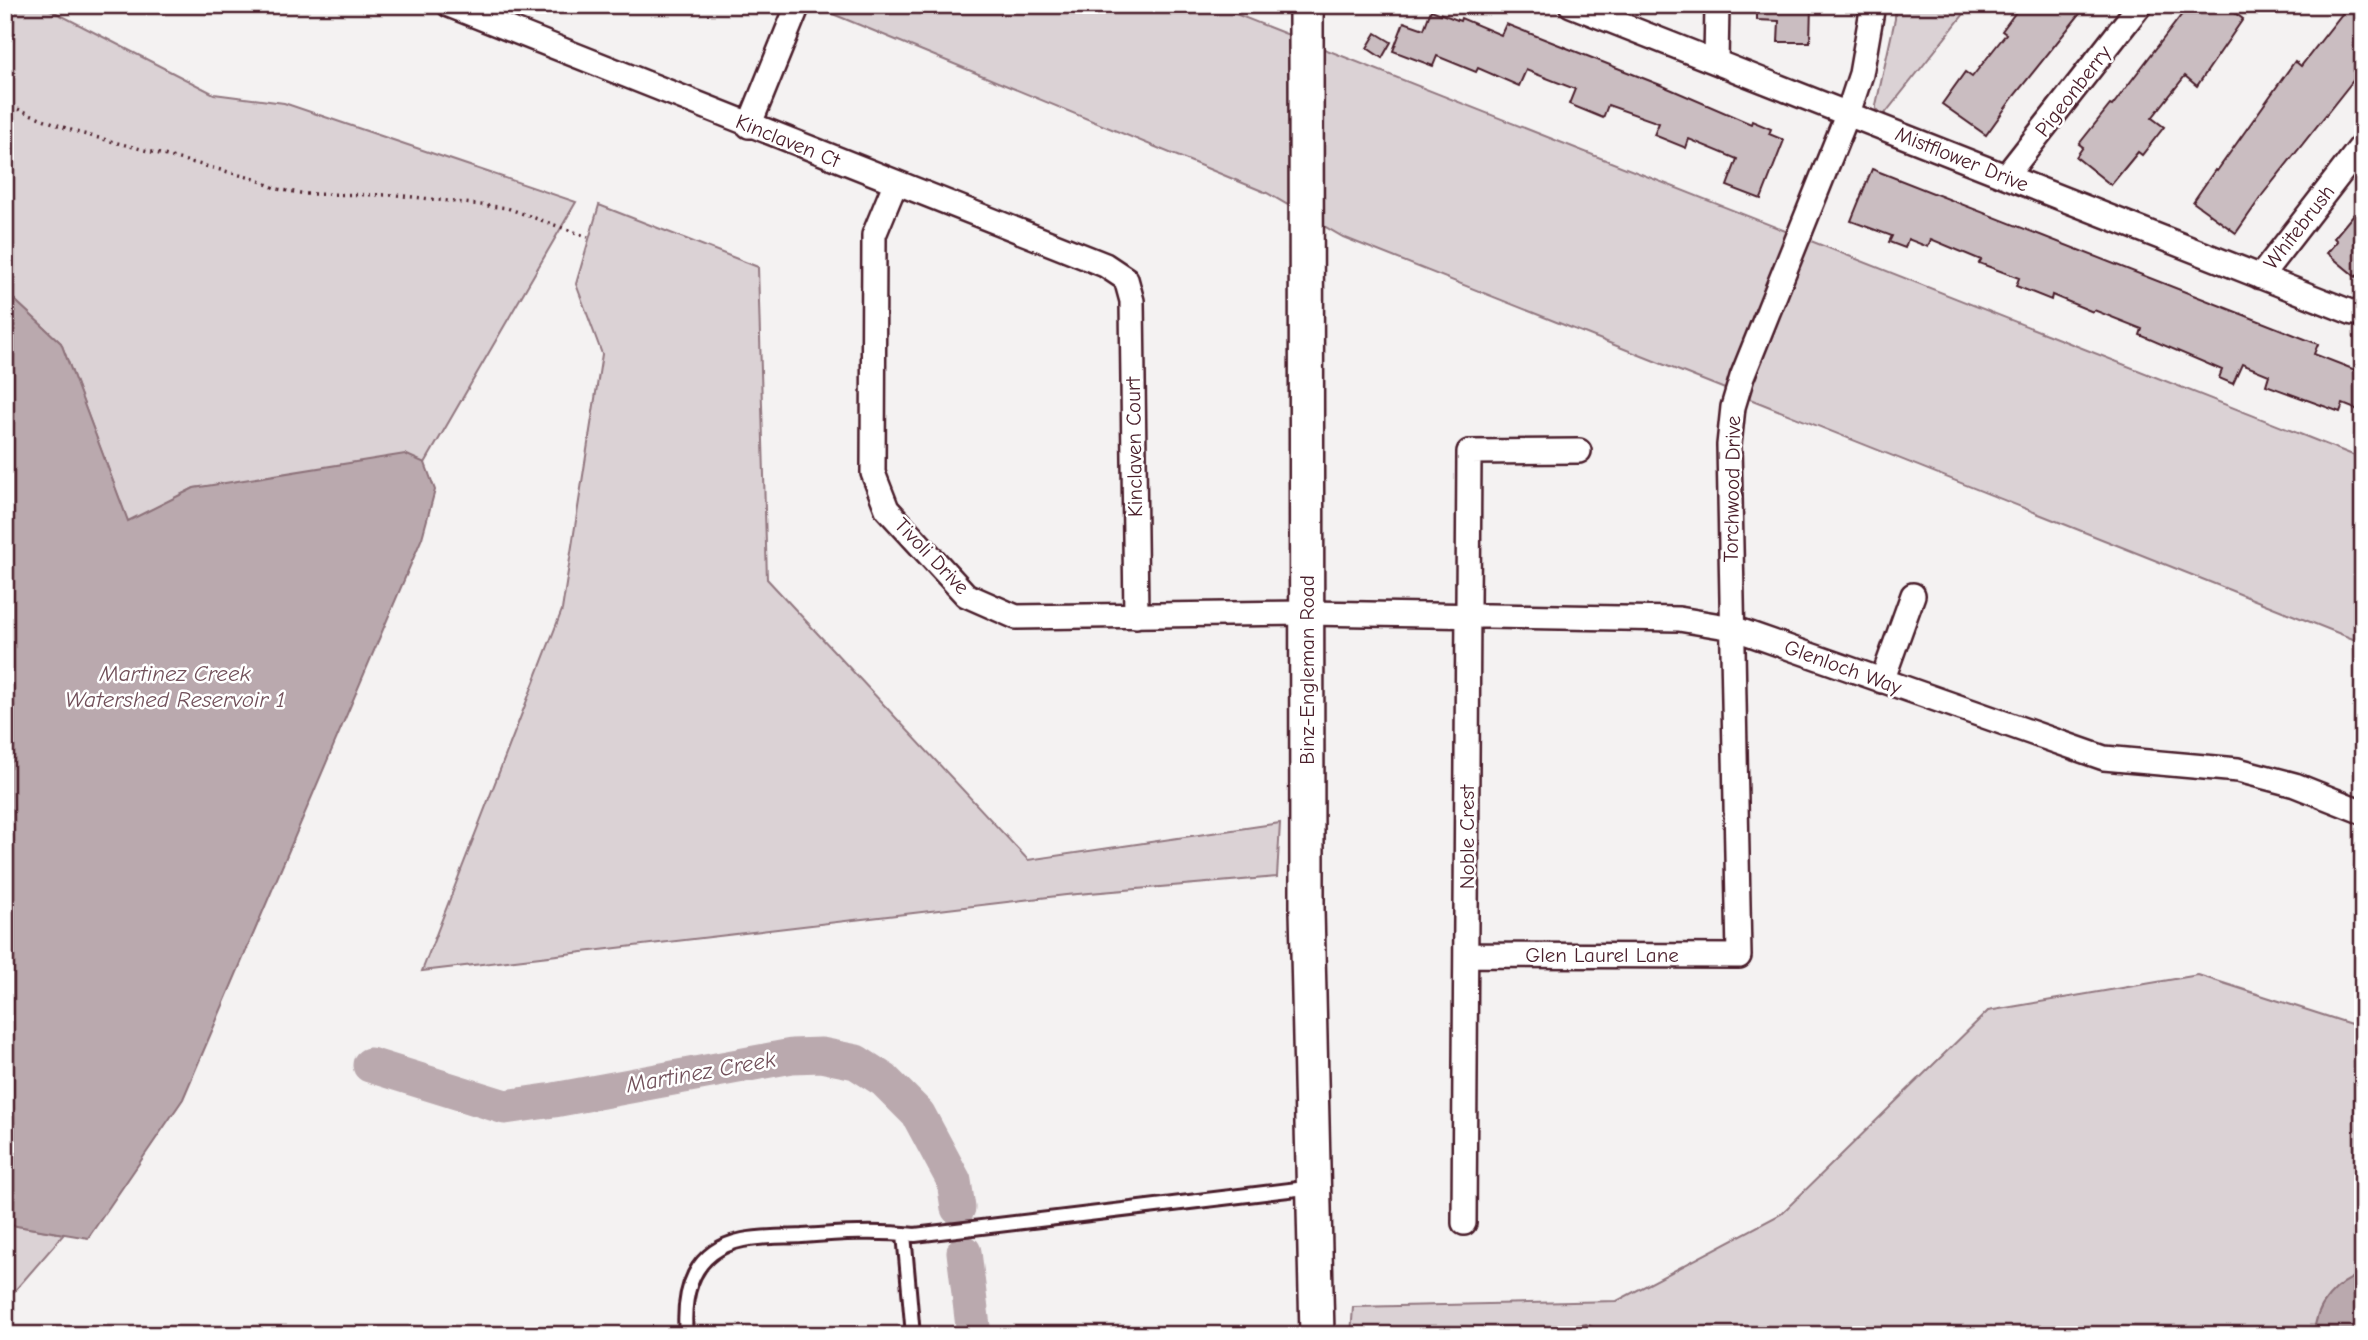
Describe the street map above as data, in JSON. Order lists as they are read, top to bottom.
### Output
{
  "streets": {
    "street": [
      "Pigeonberry",
      "Kinclaven Ct",
      "Mistflower Drive",
      "Whitebrush",
      "Kinclaven Court",
      "Torchwood Drive",
      "Tivoli Drive",
      "Glenloch Way",
      "Binz-Engleman Road",
      "Noble Crest",
      "Glen Laurel Lane"
    ]
  },
  "crossings": [
    ["Pigeonberry", "Mistflower Drive"],
    ["Kinclaven Ct", "Kinclaven Court"],
    ["Kinclaven Ct", "Tivoli Drive"],
    ["Mistflower Drive", "Whitebrush"],
    ["Mistflower Drive", "Torchwood Drive"],
    ["Kinclaven Court", "Tivoli Drive"],
    ["Torchwood Drive", "Glenloch Way"],
    ["Torchwood Drive", "Glen Laurel Lane"],
    ["Tivoli Drive", "Glenloch Way"],
    ["Tivoli Drive", "Binz-Engleman Road"],
    ["Glenloch Way", "Binz-Engleman Road"],
    ["Glenloch Way", "Noble Crest"],
    ["Noble Crest", "Glen Laurel Lane"]
  ],
  "water": ["Martinez Creek Watershed Reservoir 1", "Martinez Creek"]
}
